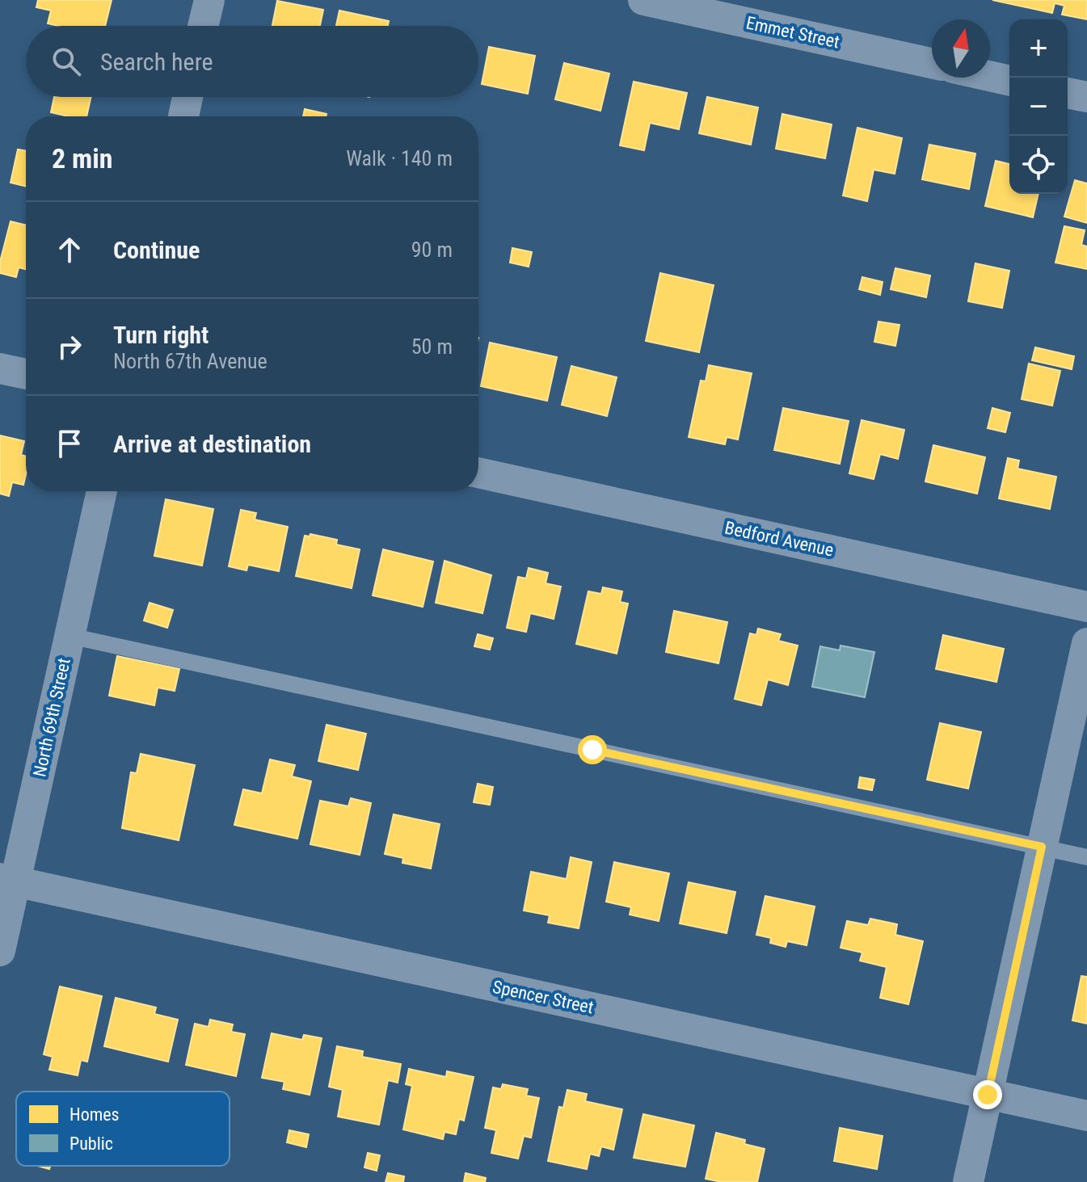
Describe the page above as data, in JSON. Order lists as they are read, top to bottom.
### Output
{
  "streets": {
    "street": [
      "Emmet Street",
      "Bedford Avenue",
      "North 69th Street",
      "Spencer Street"
    ]
  },
  "crossings": [
    ["North 69th Street", "Spencer Street"]
  ],
  "legend": ["Homes", "Public"],
  "north": "top",
  "page": {
    "map_buttons": ["+", "−"],
    "search": "Search here",
    "heading": ["2 min", "Walk · 140 m"],
    "list": [
      ["Continue", "90 m"],
      ["Turn right", "North 67th Avenue", "50 m"],
      "Arrive at destination"
    ]
  }
}
